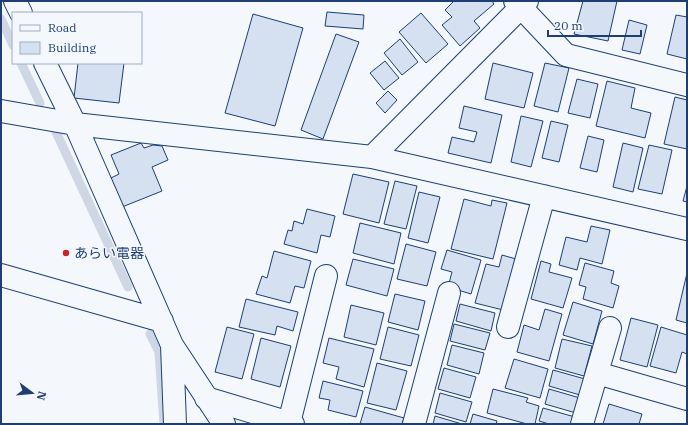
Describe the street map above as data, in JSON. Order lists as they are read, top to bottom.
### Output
{
  "places": ["あらい電器"],
  "legend": ["Road", "Building"],
  "scale_bar": "20 m",
  "north": "right"
}
